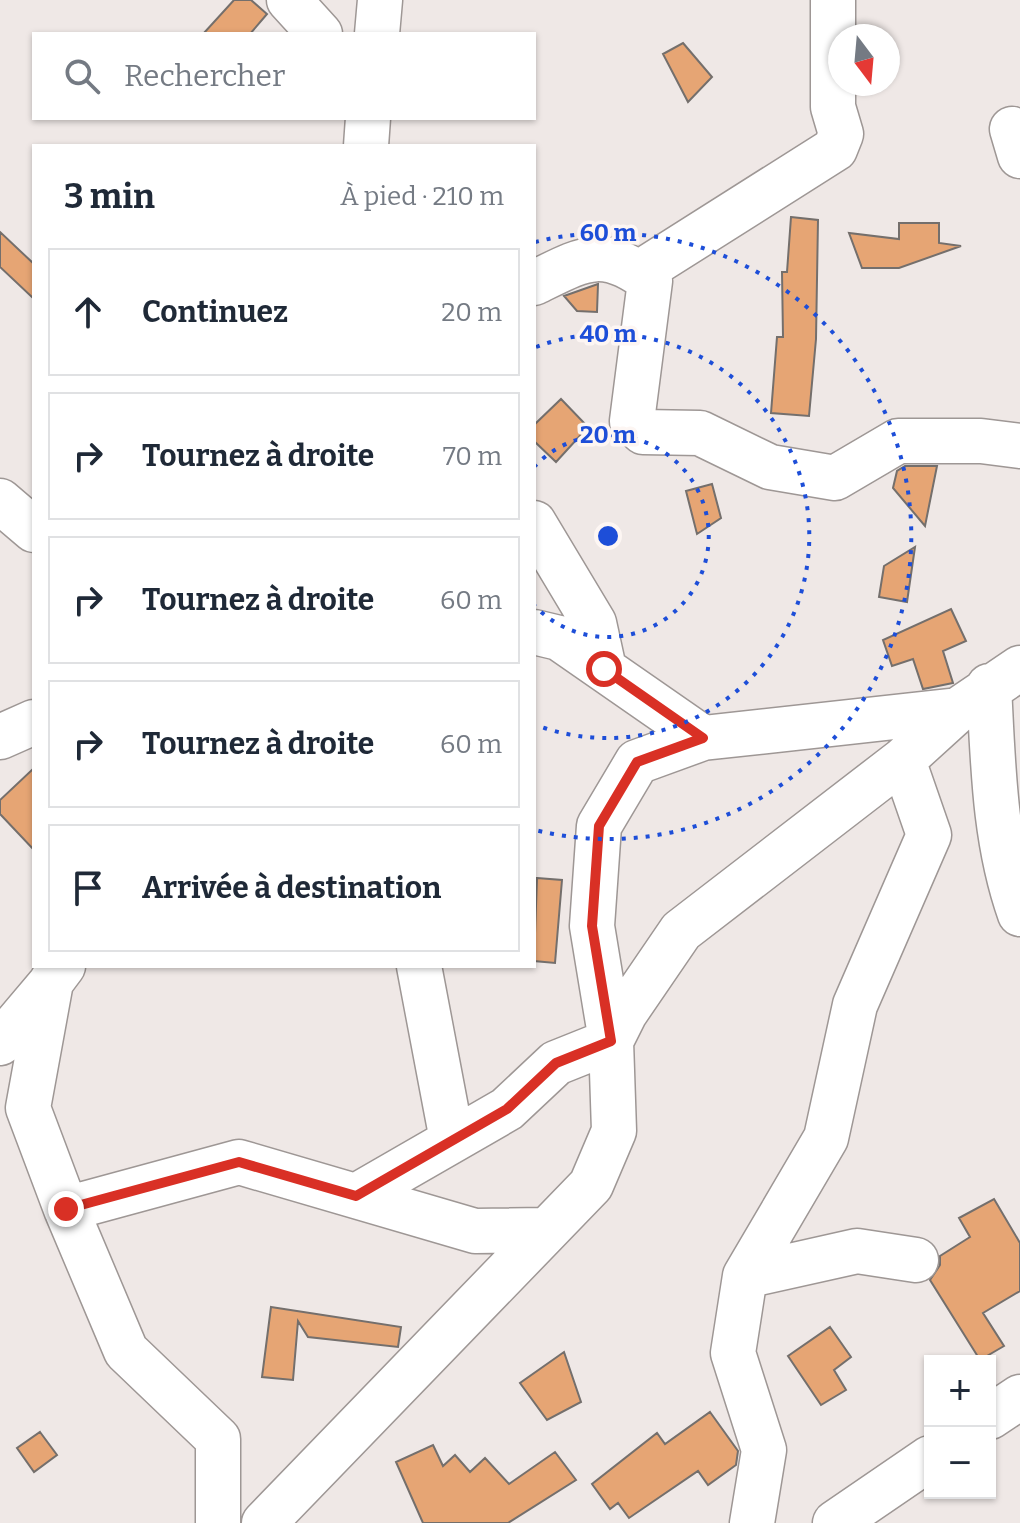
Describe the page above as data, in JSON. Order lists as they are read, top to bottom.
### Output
{
  "north": "bottom",
  "page": {
    "search": "Rechercher",
    "heading": ["3 min", "À pied · 210 m"],
    "list": [
      ["Continuez", "20 m"],
      ["Tournez à droite", "70 m"],
      ["Tournez à droite", "60 m"],
      ["Tournez à droite", "60 m"],
      "Arrivée à destination"
    ],
    "map_buttons": ["+", "−"]
  },
  "rings": ["60 m", "40 m", "20 m"]
}
